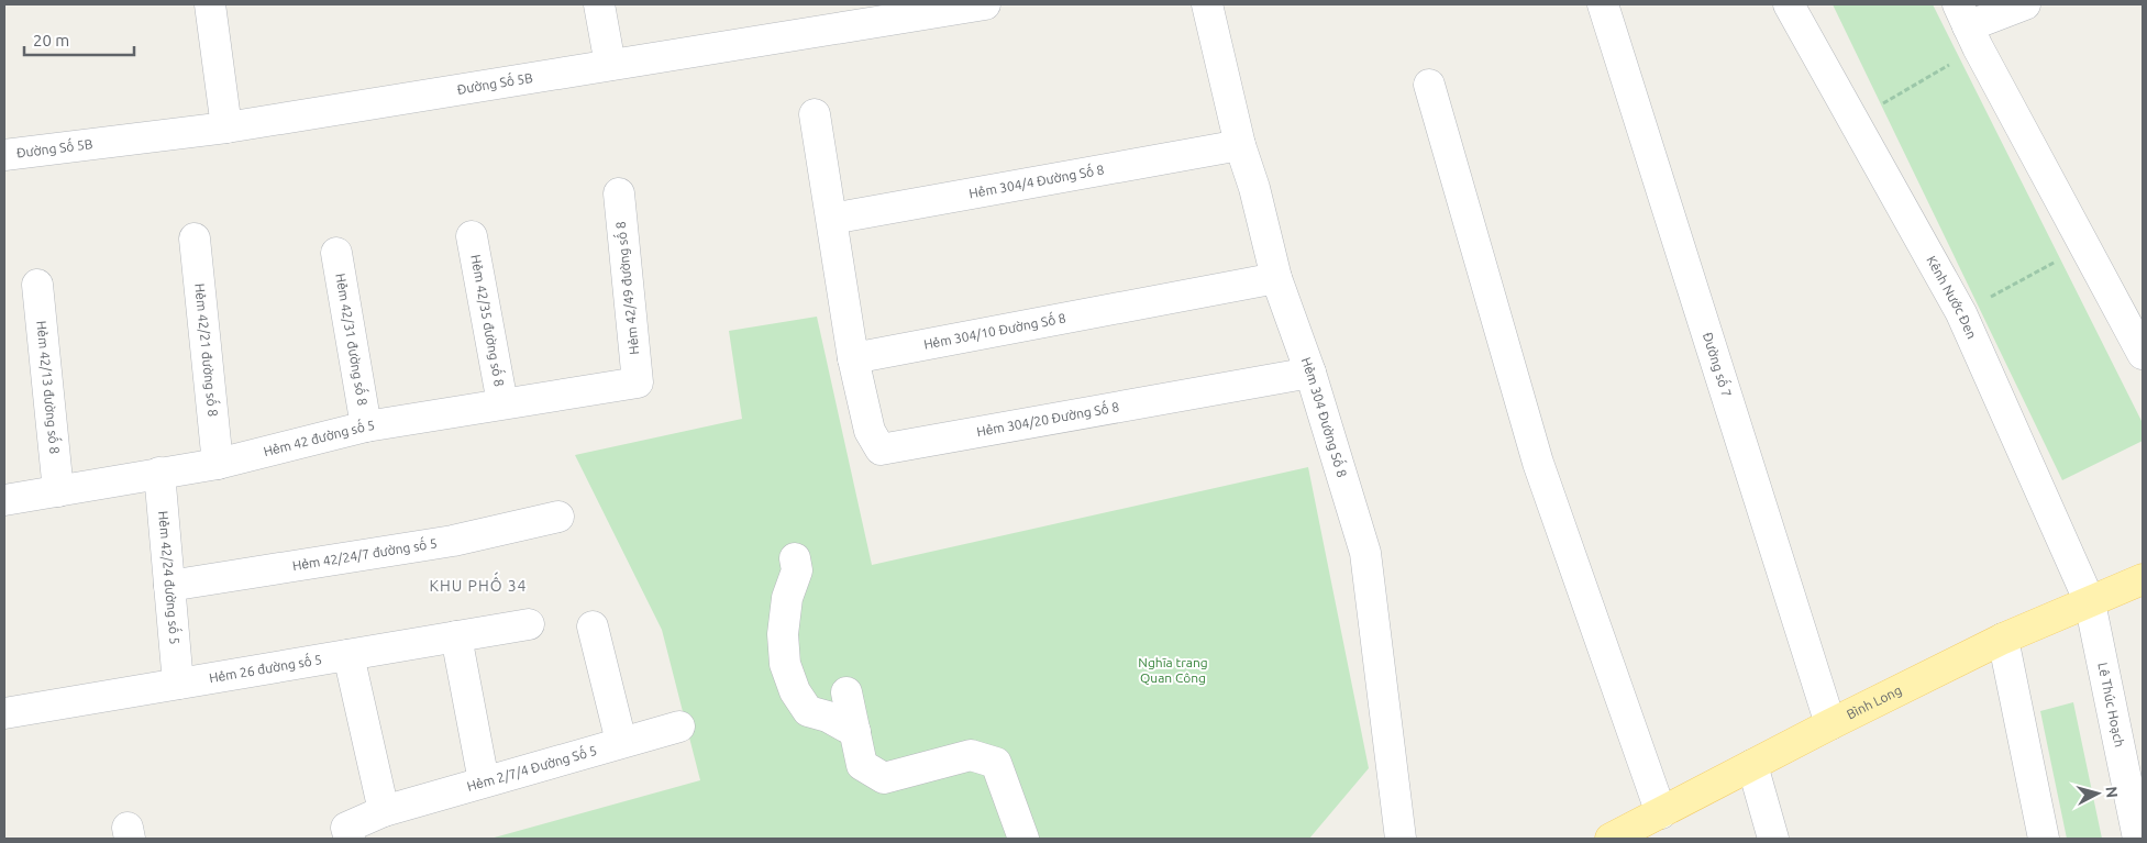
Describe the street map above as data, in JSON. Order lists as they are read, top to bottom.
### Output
{
  "streets": {
    "main road": ["Bình Long"],
    "street": [
      "Đường Số 5B",
      "Hẻm 304/4 Đường Số 8",
      "Hẻm 42/49 đường số 8",
      "Kênh Nước Đen",
      "Hẻm 42/35 đường số 8",
      "Hẻm 304/10 Đường Số 8",
      "Hẻm 42/31 đường số 8",
      "Hẻm 42/21 đường số 8",
      "Đường số 7",
      "Hẻm 42/13 đường số 8",
      "Hẻm 304 Đường Số 8",
      "Hẻm 304/20 Đường Số 8",
      "Hẻm 42 đường số 5",
      "Hẻm 42/24/7 đường số 5",
      "Hẻm 42/24 đường số 5",
      "Hẻm 26 đường số 5",
      "Lê Thúc Hoạch",
      "Hẻm 2/7/4 Đường Số 5"
    ]
  },
  "crossings": [
    ["Hẻm 304/4 Đường Số 8", "Hẻm 304 Đường Số 8"],
    ["Hẻm 42/49 đường số 8", "Hẻm 42 đường số 5"],
    ["Kênh Nước Đen", "Bình Long"],
    ["Kênh Nước Đen", "Lê Thúc Hoạch"],
    ["Hẻm 42/35 đường số 8", "Hẻm 42 đường số 5"],
    ["Hẻm 304/10 Đường Số 8", "Hẻm 304 Đường Số 8"],
    ["Hẻm 304/10 Đường Số 8", "Hẻm 304/20 Đường Số 8"],
    ["Hẻm 42/31 đường số 8", "Hẻm 42 đường số 5"],
    ["Hẻm 42/21 đường số 8", "Hẻm 42 đường số 5"],
    ["Đường số 7", "Bình Long"],
    ["Hẻm 42/13 đường số 8", "Hẻm 42 đường số 5"],
    ["Hẻm 304 Đường Số 8", "Hẻm 304/20 Đường Số 8"],
    ["Hẻm 42 đường số 5", "Hẻm 42/24 đường số 5"],
    ["Hẻm 42/24/7 đường số 5", "Hẻm 42/24 đường số 5"],
    ["Hẻm 42/24 đường số 5", "Hẻm 26 đường số 5"],
    ["Bình Long", "Lê Thúc Hoạch"]
  ],
  "districts": ["KHU PHỐ 34"],
  "parks": ["Nghĩa trang Quan Công"],
  "scale_bar": "20 m",
  "north": "right"
}
